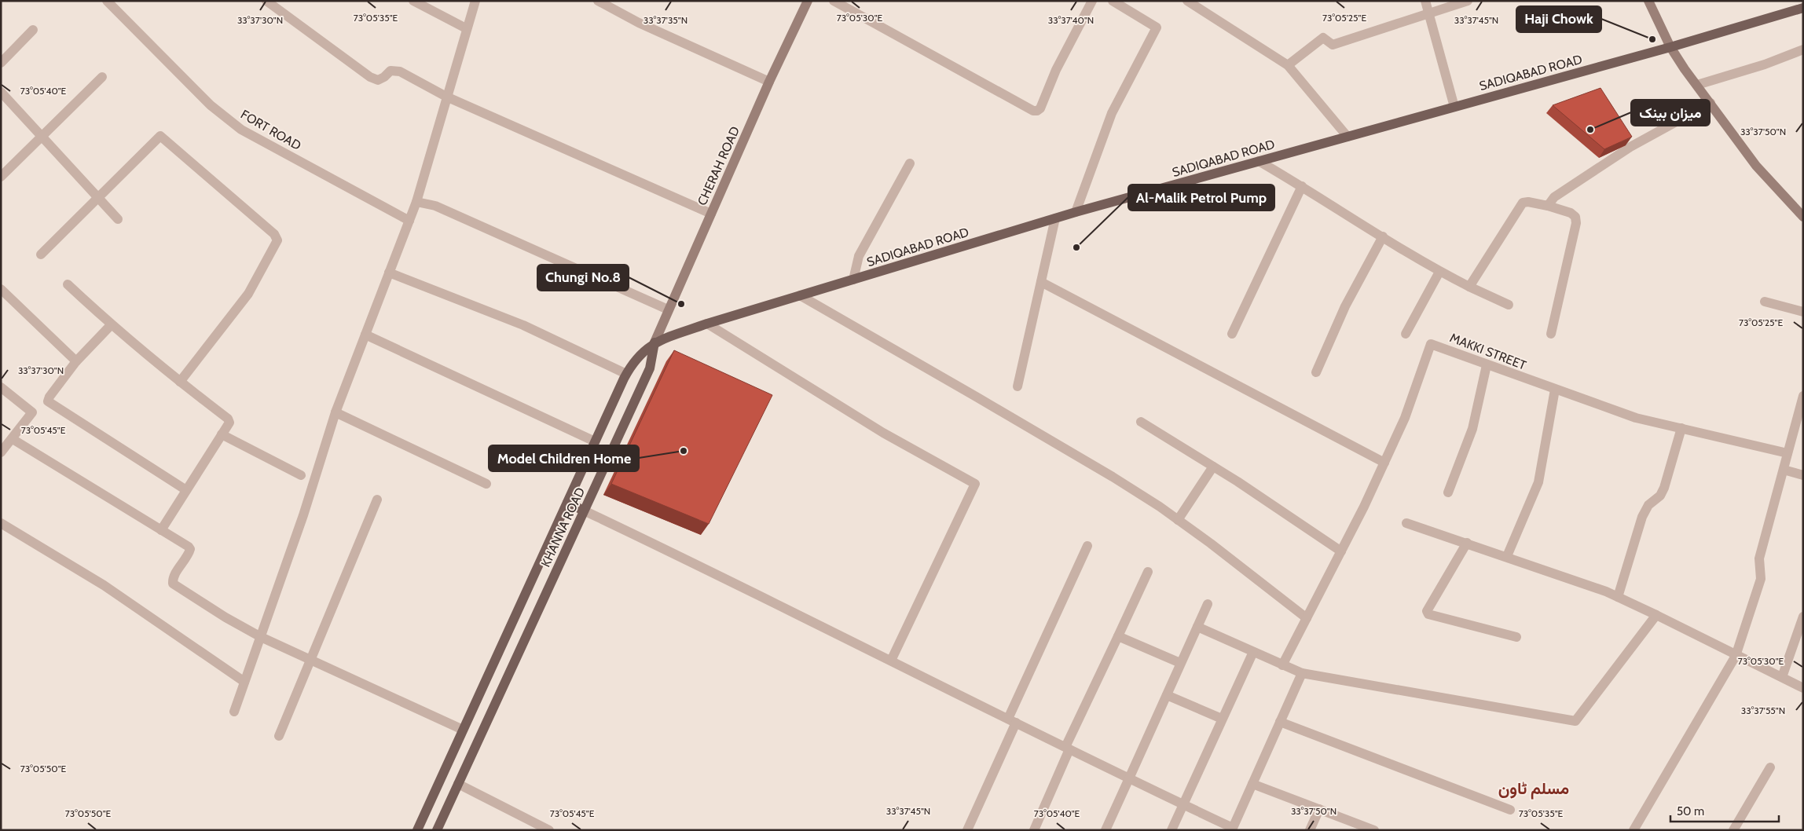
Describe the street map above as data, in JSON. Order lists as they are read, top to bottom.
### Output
{
  "streets": {
    "main road": ["SADIQABAD ROAD", "KHANNA ROAD"],
    "street": ["FORT ROAD", "CHERAH ROAD", "MAKKI STREET"]
  },
  "crossings": [
    ["SADIQABAD ROAD", "CHERAH ROAD"],
    ["SADIQABAD ROAD", "KHANNA ROAD"],
    ["CHERAH ROAD", "KHANNA ROAD"]
  ],
  "districts": ["مسلم ٹاون"],
  "places": [
    "Haji Chowk",
    "میزان بینک",
    "Al-Malik Petrol Pump",
    "Chungi No.8",
    "Model Children Home"
  ],
  "scale_bar": "50 m",
  "coordinates": [
    "73°05'35\"E",
    "73°05'30\"E",
    "73°05'25\"E",
    "33°37'30\"N",
    "33°37'35\"N",
    "33°37'40\"N",
    "33°37'45\"N",
    "73°05'40\"E",
    "33°37'50\"N",
    "73°05'45\"E",
    "33°37'55\"N",
    "73°05'50\"E"
  ]
}
